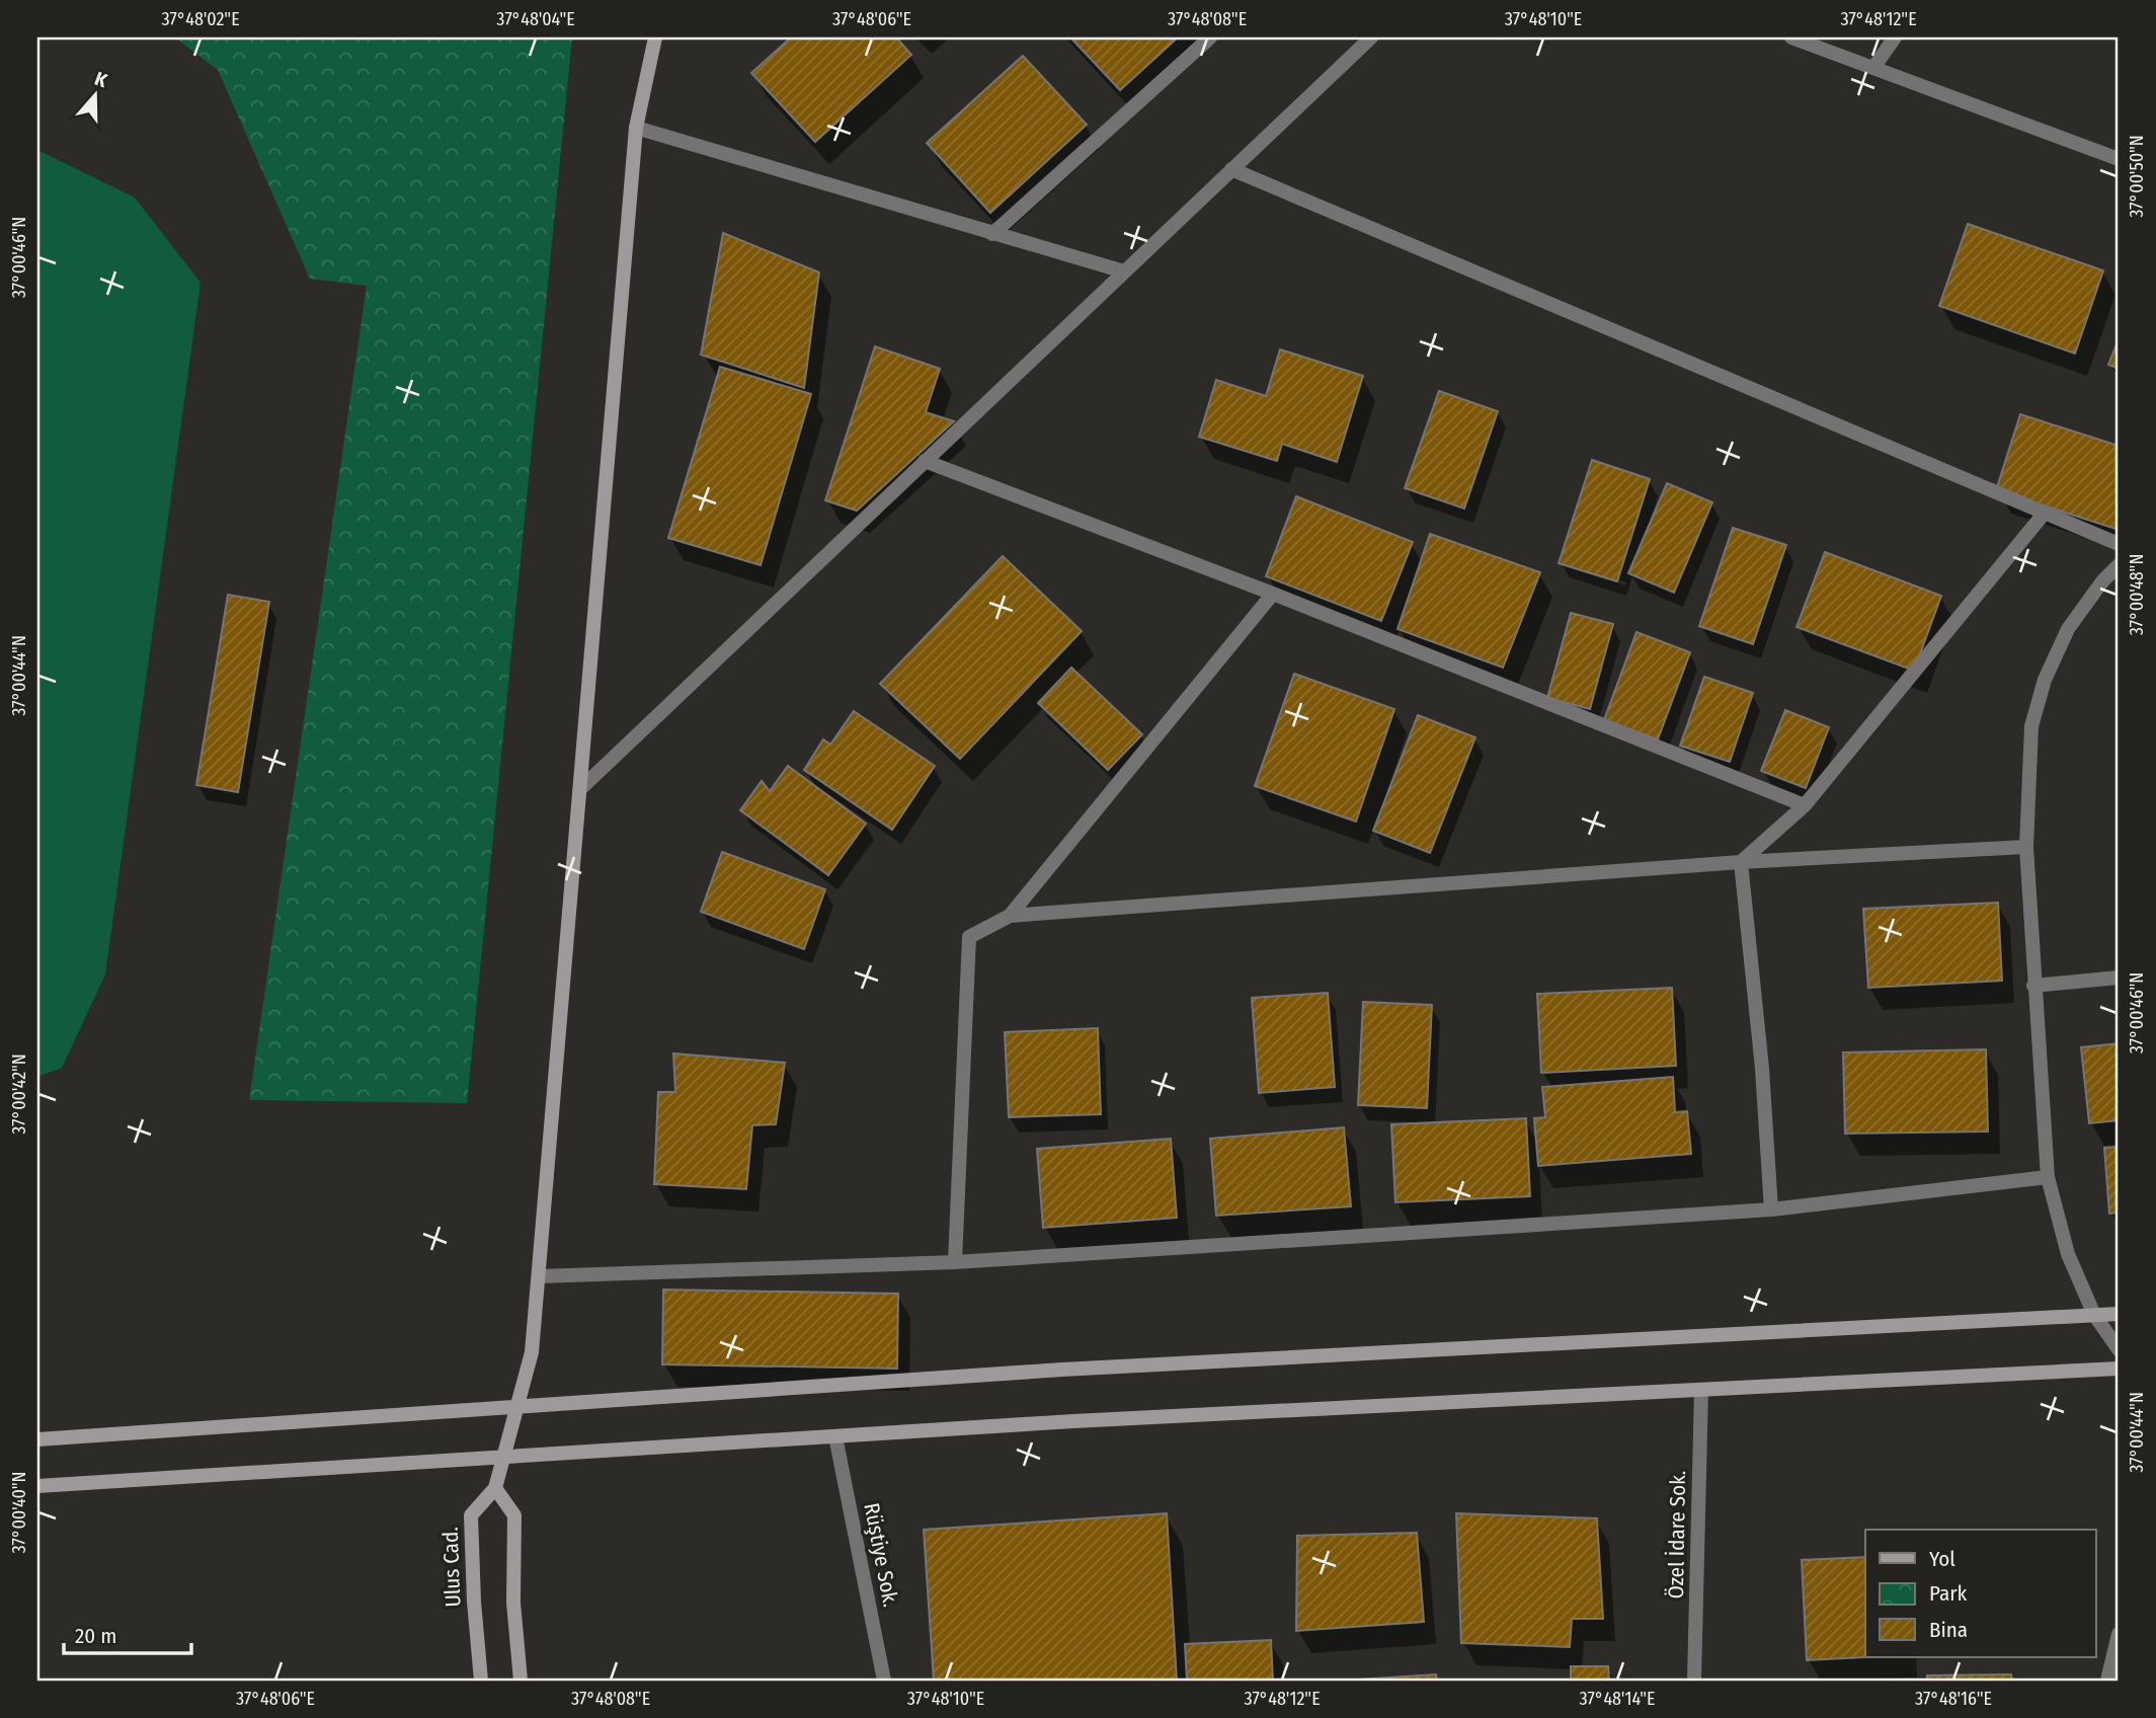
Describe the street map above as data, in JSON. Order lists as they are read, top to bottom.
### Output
{
  "streets": {
    "main road": ["Ulus Cad."],
    "street": ["Özel İdare Sok.", "Rüştiye Sok."]
  },
  "legend": ["Yol", "Park", "Bina"],
  "scale_bar": "20 m",
  "north": "top",
  "coordinates": [
    "37°48'02\"E",
    "37°48'04\"E",
    "37°48'06\"E",
    "37°48'08\"E",
    "37°48'10\"E",
    "37°48'12\"E",
    "37°00'50\"N",
    "37°00'46\"N",
    "37°00'48\"N",
    "37°00'44\"N",
    "37°00'42\"N",
    "37°00'40\"N",
    "37°48'14\"E",
    "37°48'16\"E"
  ]
}
